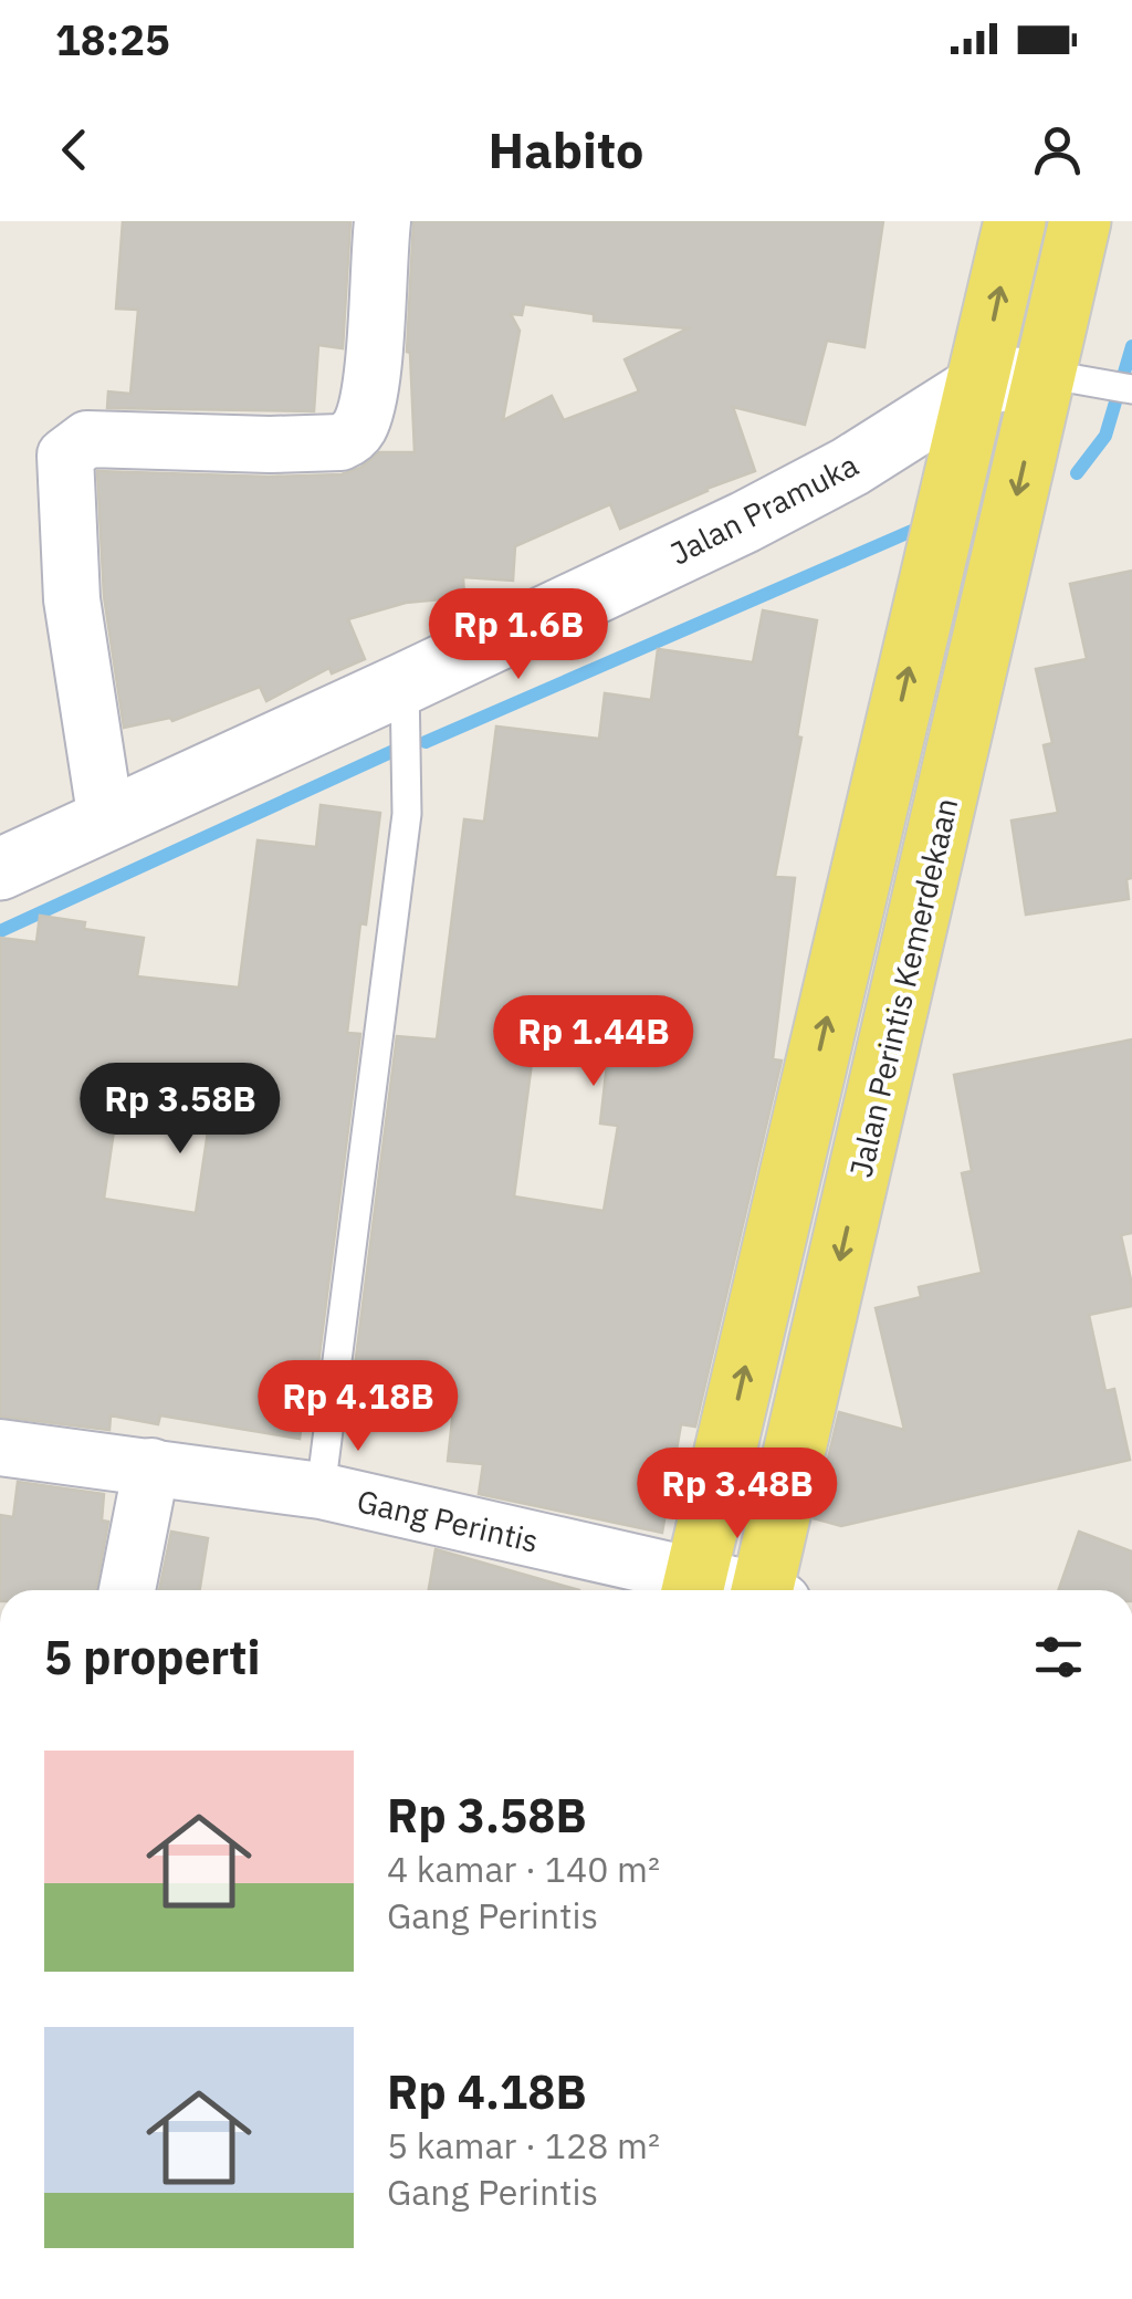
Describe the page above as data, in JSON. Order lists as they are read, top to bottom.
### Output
{
  "streets": {
    "main road": ["Jalan Pramuka", "Jalan Perintis Kemerdekaan"],
    "street": ["Gang Perintis"]
  },
  "crossings": [
    ["Jalan Pramuka", "Jalan Perintis Kemerdekaan"]
  ],
  "page": {
    "status": "18:25",
    "header": "Habito",
    "price": [
      "Rp 1.6B",
      "Rp 1.44B",
      "Rp 3.58B",
      "Rp 4.18B",
      "Rp 3.48B"
    ],
    "heading": "5 properti",
    "list": [
      {
        "name": "Rp 3.58B",
        "note": "4 kamar · 140 m² · Gang Perintis"
      },
      {
        "name": "Rp 4.18B",
        "note": "5 kamar · 128 m² · Gang Perintis"
      }
    ]
  }
}
